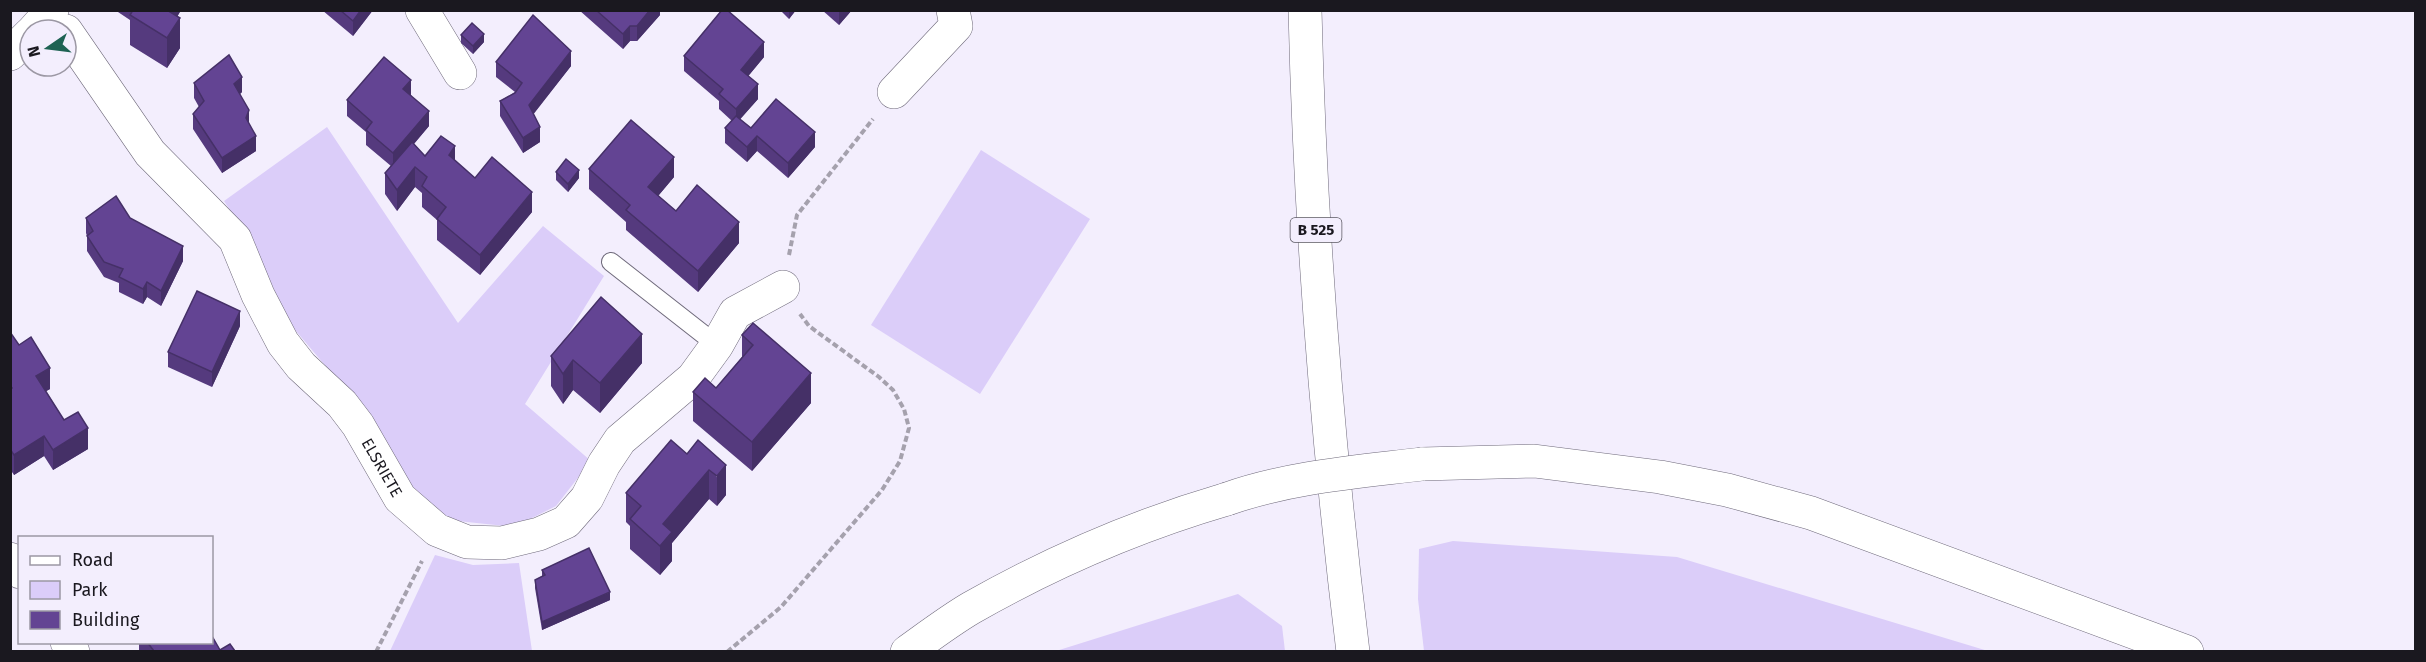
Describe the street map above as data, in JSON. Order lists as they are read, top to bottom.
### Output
{
  "streets": {
    "street": ["B 525", "ELSRIETE"]
  },
  "legend": ["Road", "Park", "Building"],
  "north": "left"
}
